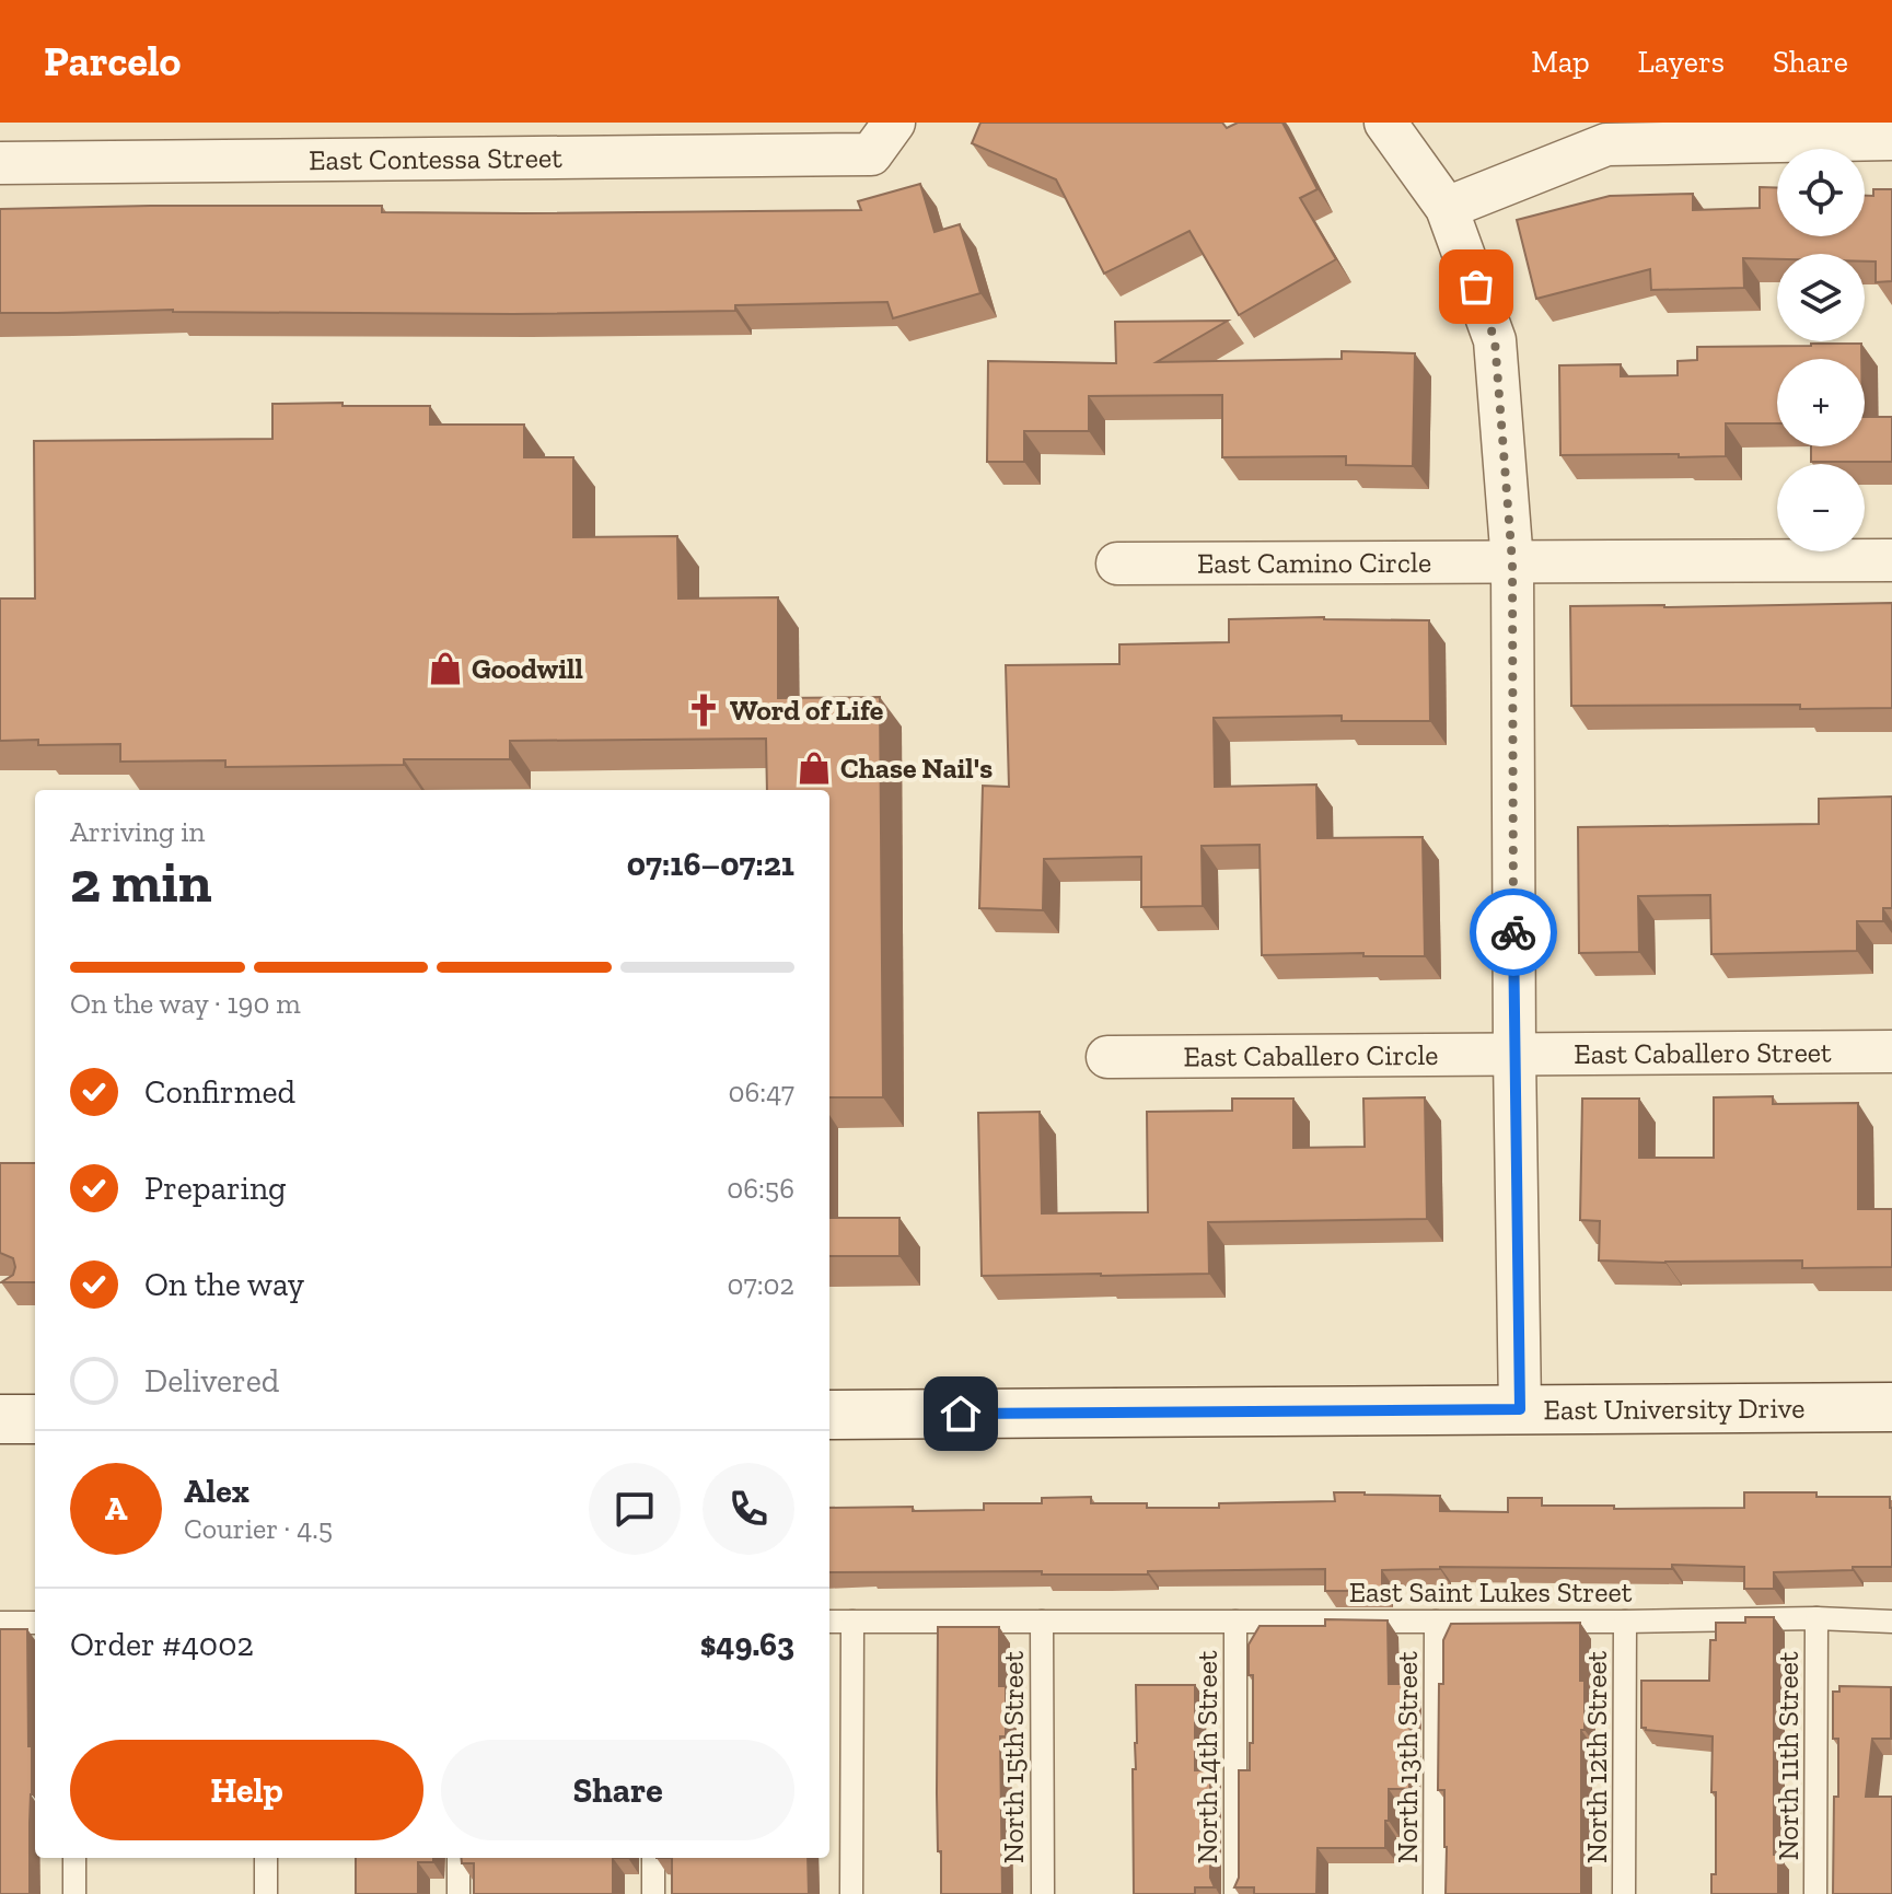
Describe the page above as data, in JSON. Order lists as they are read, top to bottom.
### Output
{
  "streets": {
    "main road": ["East University Drive"],
    "street": [
      "East Contessa Street",
      "East Camino Circle",
      "East Caballero Street",
      "East Caballero Circle"
    ],
    "lane": [
      "East Saint Lukes Street",
      "North 11th Street",
      "North 15th Street",
      "North 14th Street",
      "North 13th Street",
      "North 12th Street"
    ]
  },
  "crossings": [
    ["East Caballero Street", "East Caballero Circle"],
    ["East Saint Lukes Street", "North 11th Street"],
    ["East Saint Lukes Street", "North 15th Street"],
    ["East Saint Lukes Street", "North 14th Street"],
    ["East Saint Lukes Street", "North 13th Street"],
    ["East Saint Lukes Street", "North 12th Street"]
  ],
  "places": {
    "shop": ["Goodwill", "Chase Nail's"],
    "church": ["Word of Life"]
  },
  "page": {
    "header": "Parcelo",
    "nav": ["Map", "Layers", "Share"],
    "map_buttons": ["+", "−"],
    "heading": ["2 min", "Arriving in", "07:16–07:21"],
    "panel": [
      "Alex",
      "Courier · 4.5",
      "Order #4002",
      "$49.63"
    ],
    "bar": "On the way · 190 m",
    "list": [
      ["Confirmed", "06:47"],
      ["Preparing", "06:56"],
      ["On the way", "07:02"],
      "Delivered"
    ],
    "round": "A",
    "buttons": ["Help", "Share"]
  }
}
